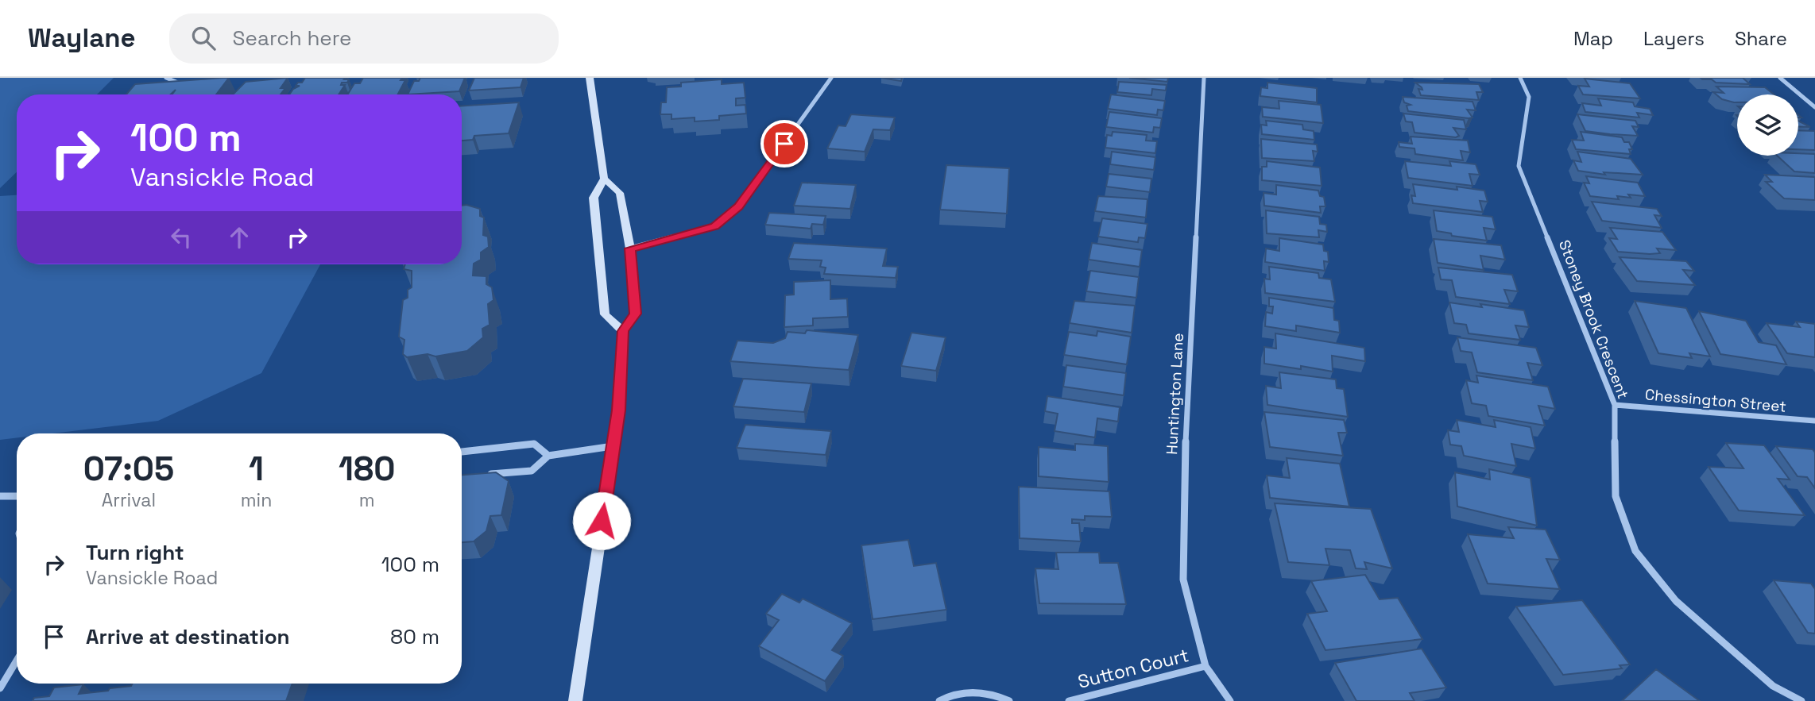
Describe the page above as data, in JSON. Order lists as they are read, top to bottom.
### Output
{
  "streets": {
    "street": [
      "Stoney Brook Crescent",
      "Huntington Lane",
      "Chessington Street",
      "Sutton Court"
    ]
  },
  "crossings": [
    ["Stoney Brook Crescent", "Chessington Street"],
    ["Huntington Lane", "Sutton Court"]
  ],
  "page": {
    "header": "Waylane",
    "search": "Search here",
    "nav": ["Map", "Layers", "Share"],
    "turn": ["100 m", "Vansickle Road"],
    "eta": [
      "07:05",
      "Arrival",
      "1",
      "min",
      "180",
      "m"
    ],
    "list": [
      {
        "name": "Turn right",
        "note": "Vansickle Road",
        "value": "100 m"
      },
      {
        "name": "Arrive at destination",
        "value": "80 m"
      }
    ]
  }
}
